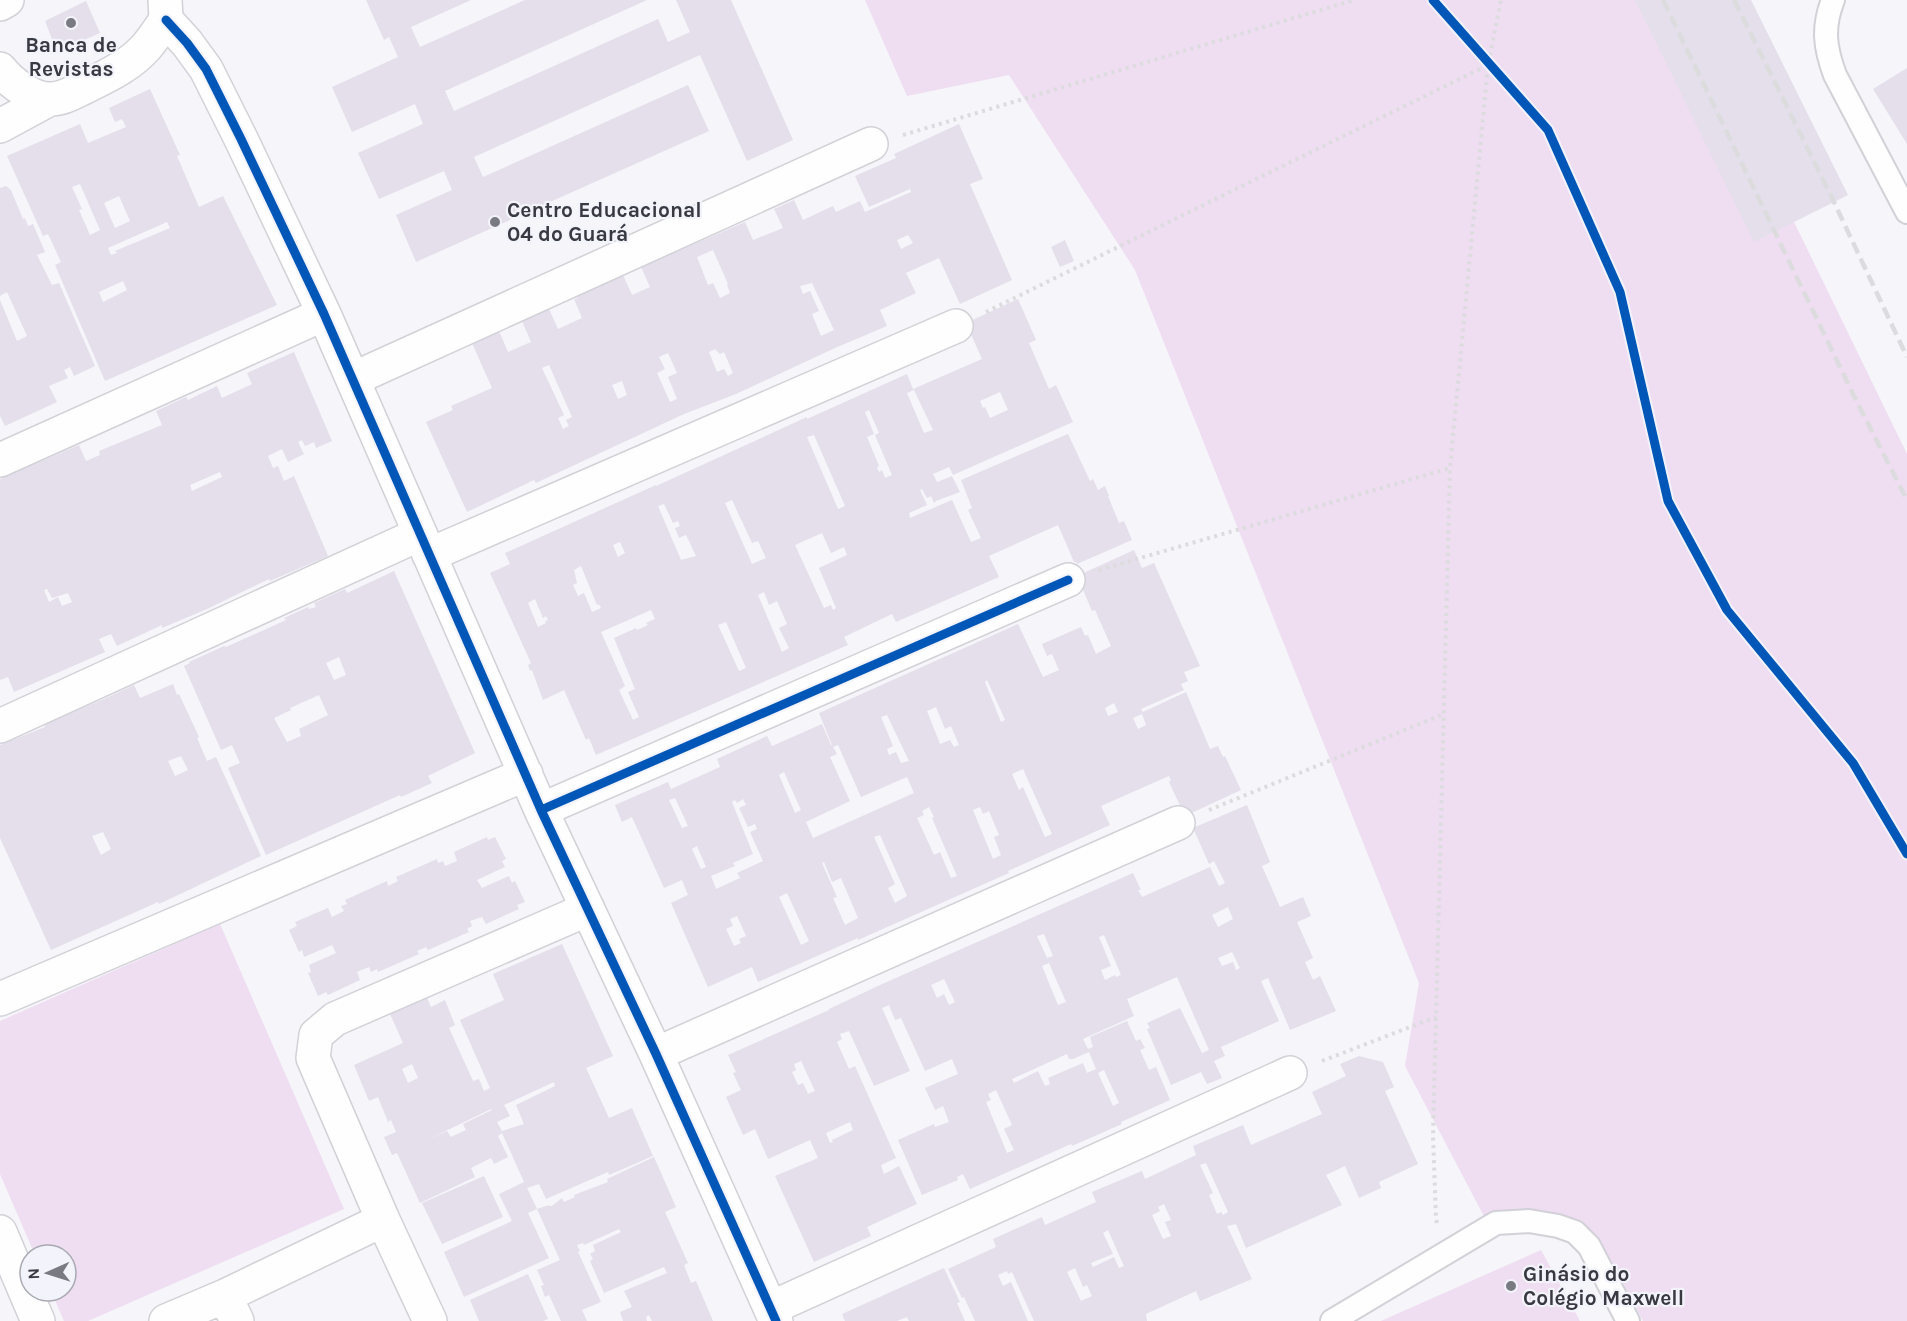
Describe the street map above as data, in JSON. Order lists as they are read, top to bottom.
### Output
{
  "places": ["Banca de Revistas", "Centro Educacional 04 do Guará", "Ginásio do Colégio Maxwell"],
  "north": "left"
}
